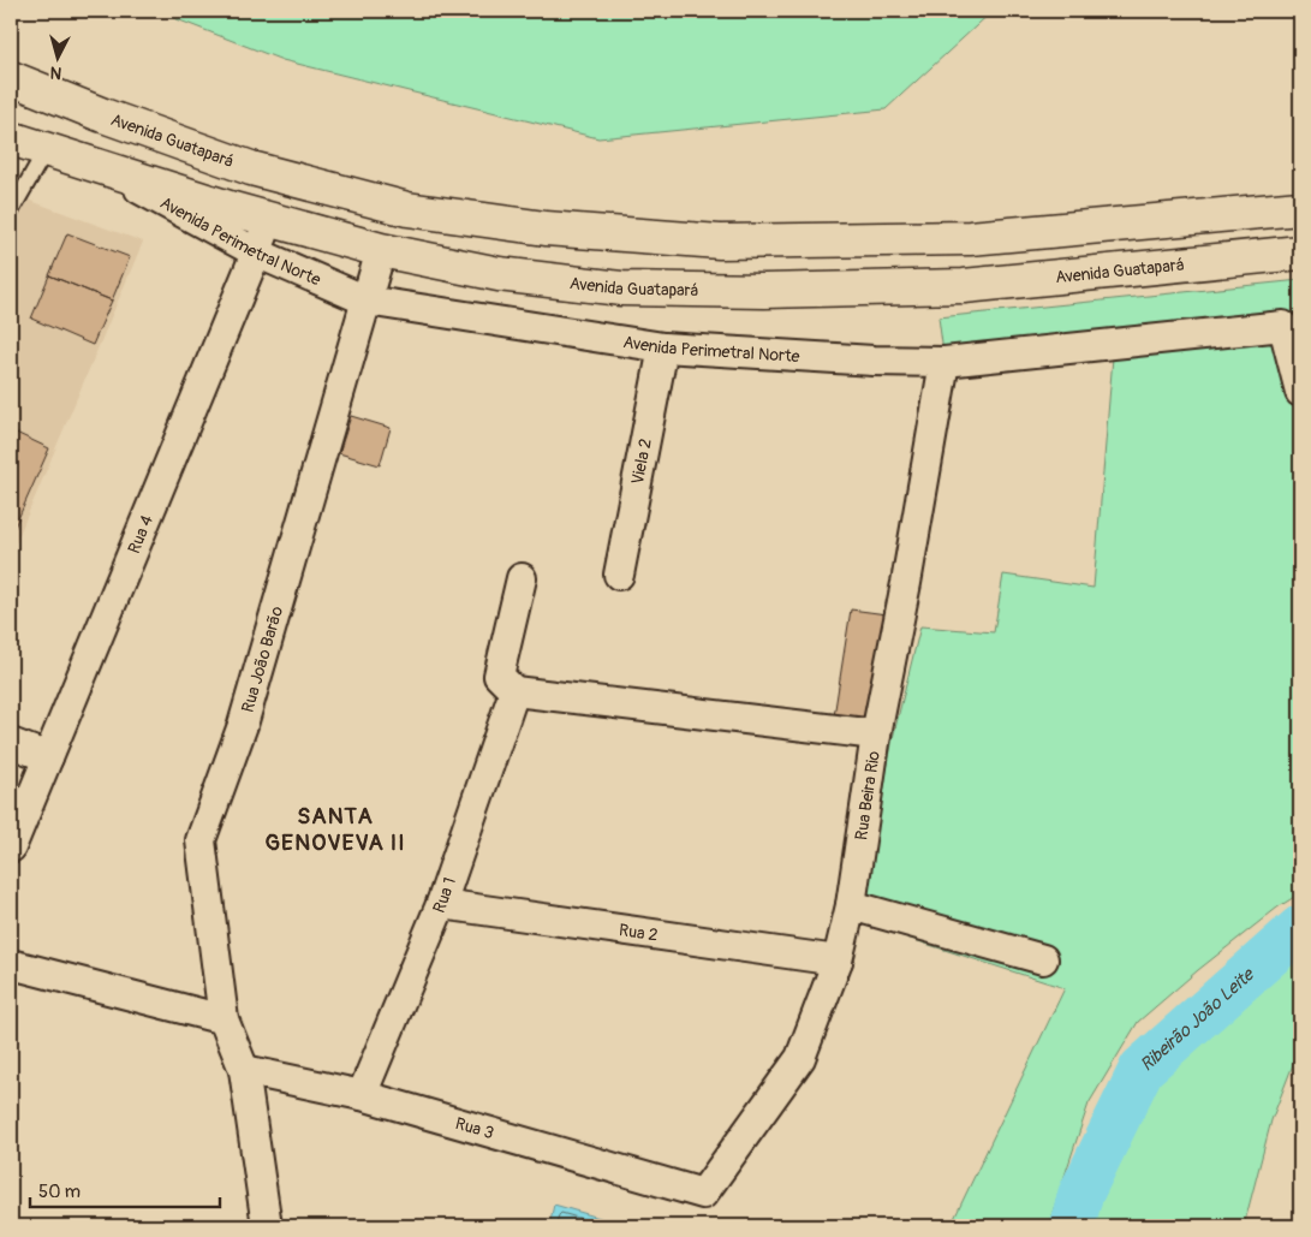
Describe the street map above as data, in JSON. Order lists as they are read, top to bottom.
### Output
{
  "streets": {
    "highway": ["Avenida Guatapará"],
    "street": [
      "Avenida Perimetral Norte",
      "Viela 2",
      "Rua 4",
      "Rua João Barão",
      "Rua Beira Rio",
      "Rua 1",
      "Rua 2",
      "Rua 3"
    ]
  },
  "crossings": [
    ["Avenida Guatapará", "Avenida Perimetral Norte"],
    ["Avenida Guatapará", "Rua 4"],
    ["Avenida Guatapará", "Rua João Barão"],
    ["Avenida Perimetral Norte", "Viela 2"],
    ["Avenida Perimetral Norte", "Rua 4"],
    ["Avenida Perimetral Norte", "Rua João Barão"],
    ["Avenida Perimetral Norte", "Rua Beira Rio"],
    ["Rua João Barão", "Rua 3"],
    ["Rua Beira Rio", "Rua 2"],
    ["Rua Beira Rio", "Rua 3"],
    ["Rua 1", "Rua 2"],
    ["Rua 1", "Rua 3"]
  ],
  "districts": ["SANTA GENOVEVA II"],
  "water": ["Ribeirão João Leite"],
  "scale_bar": "50 m",
  "north": "bottom"
}
